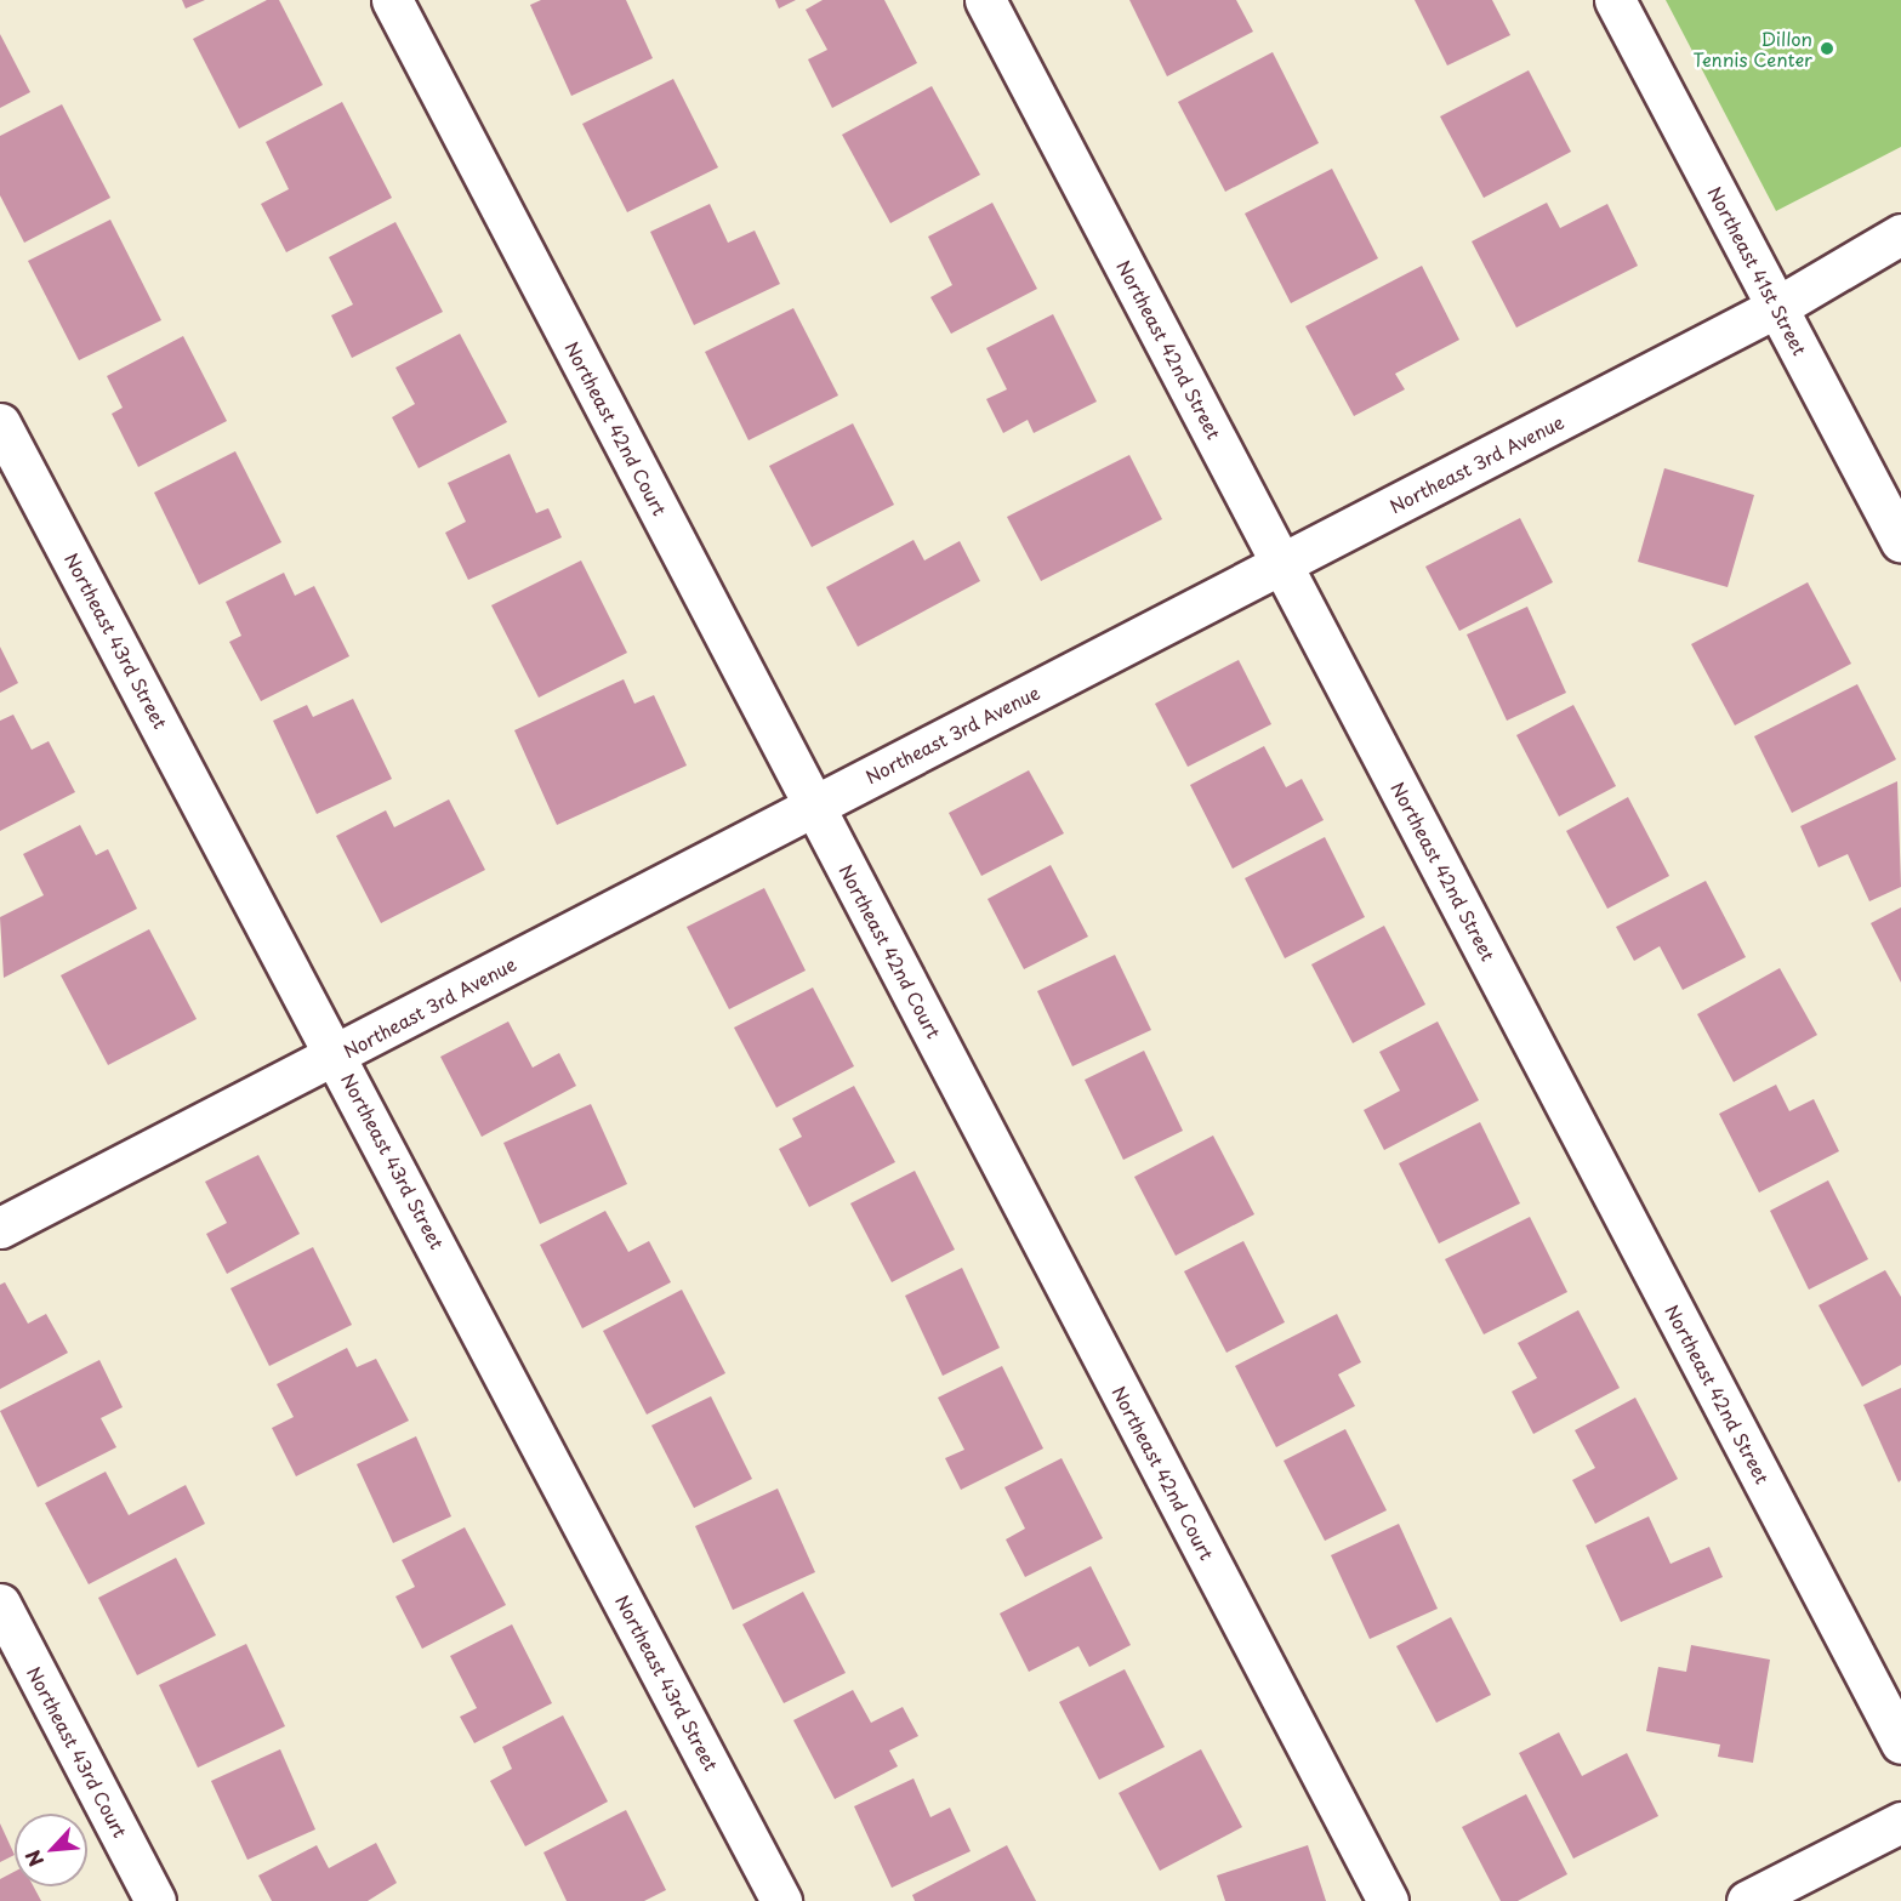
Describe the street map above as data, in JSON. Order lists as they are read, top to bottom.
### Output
{
  "streets": {
    "street": [
      "Northeast 41st Street",
      "Northeast 42nd Street",
      "Northeast 42nd Court",
      "Northeast 3rd Avenue",
      "Northeast 43rd Street",
      "Northeast 43rd Court"
    ]
  },
  "crossings": [
    ["Northeast 41st Street", "Northeast 3rd Avenue"],
    ["Northeast 42nd Street", "Northeast 3rd Avenue"],
    ["Northeast 42nd Court", "Northeast 3rd Avenue"],
    ["Northeast 3rd Avenue", "Northeast 43rd Street"]
  ],
  "places": ["Dillon Tennis Center"],
  "north": "bottom left"
}
